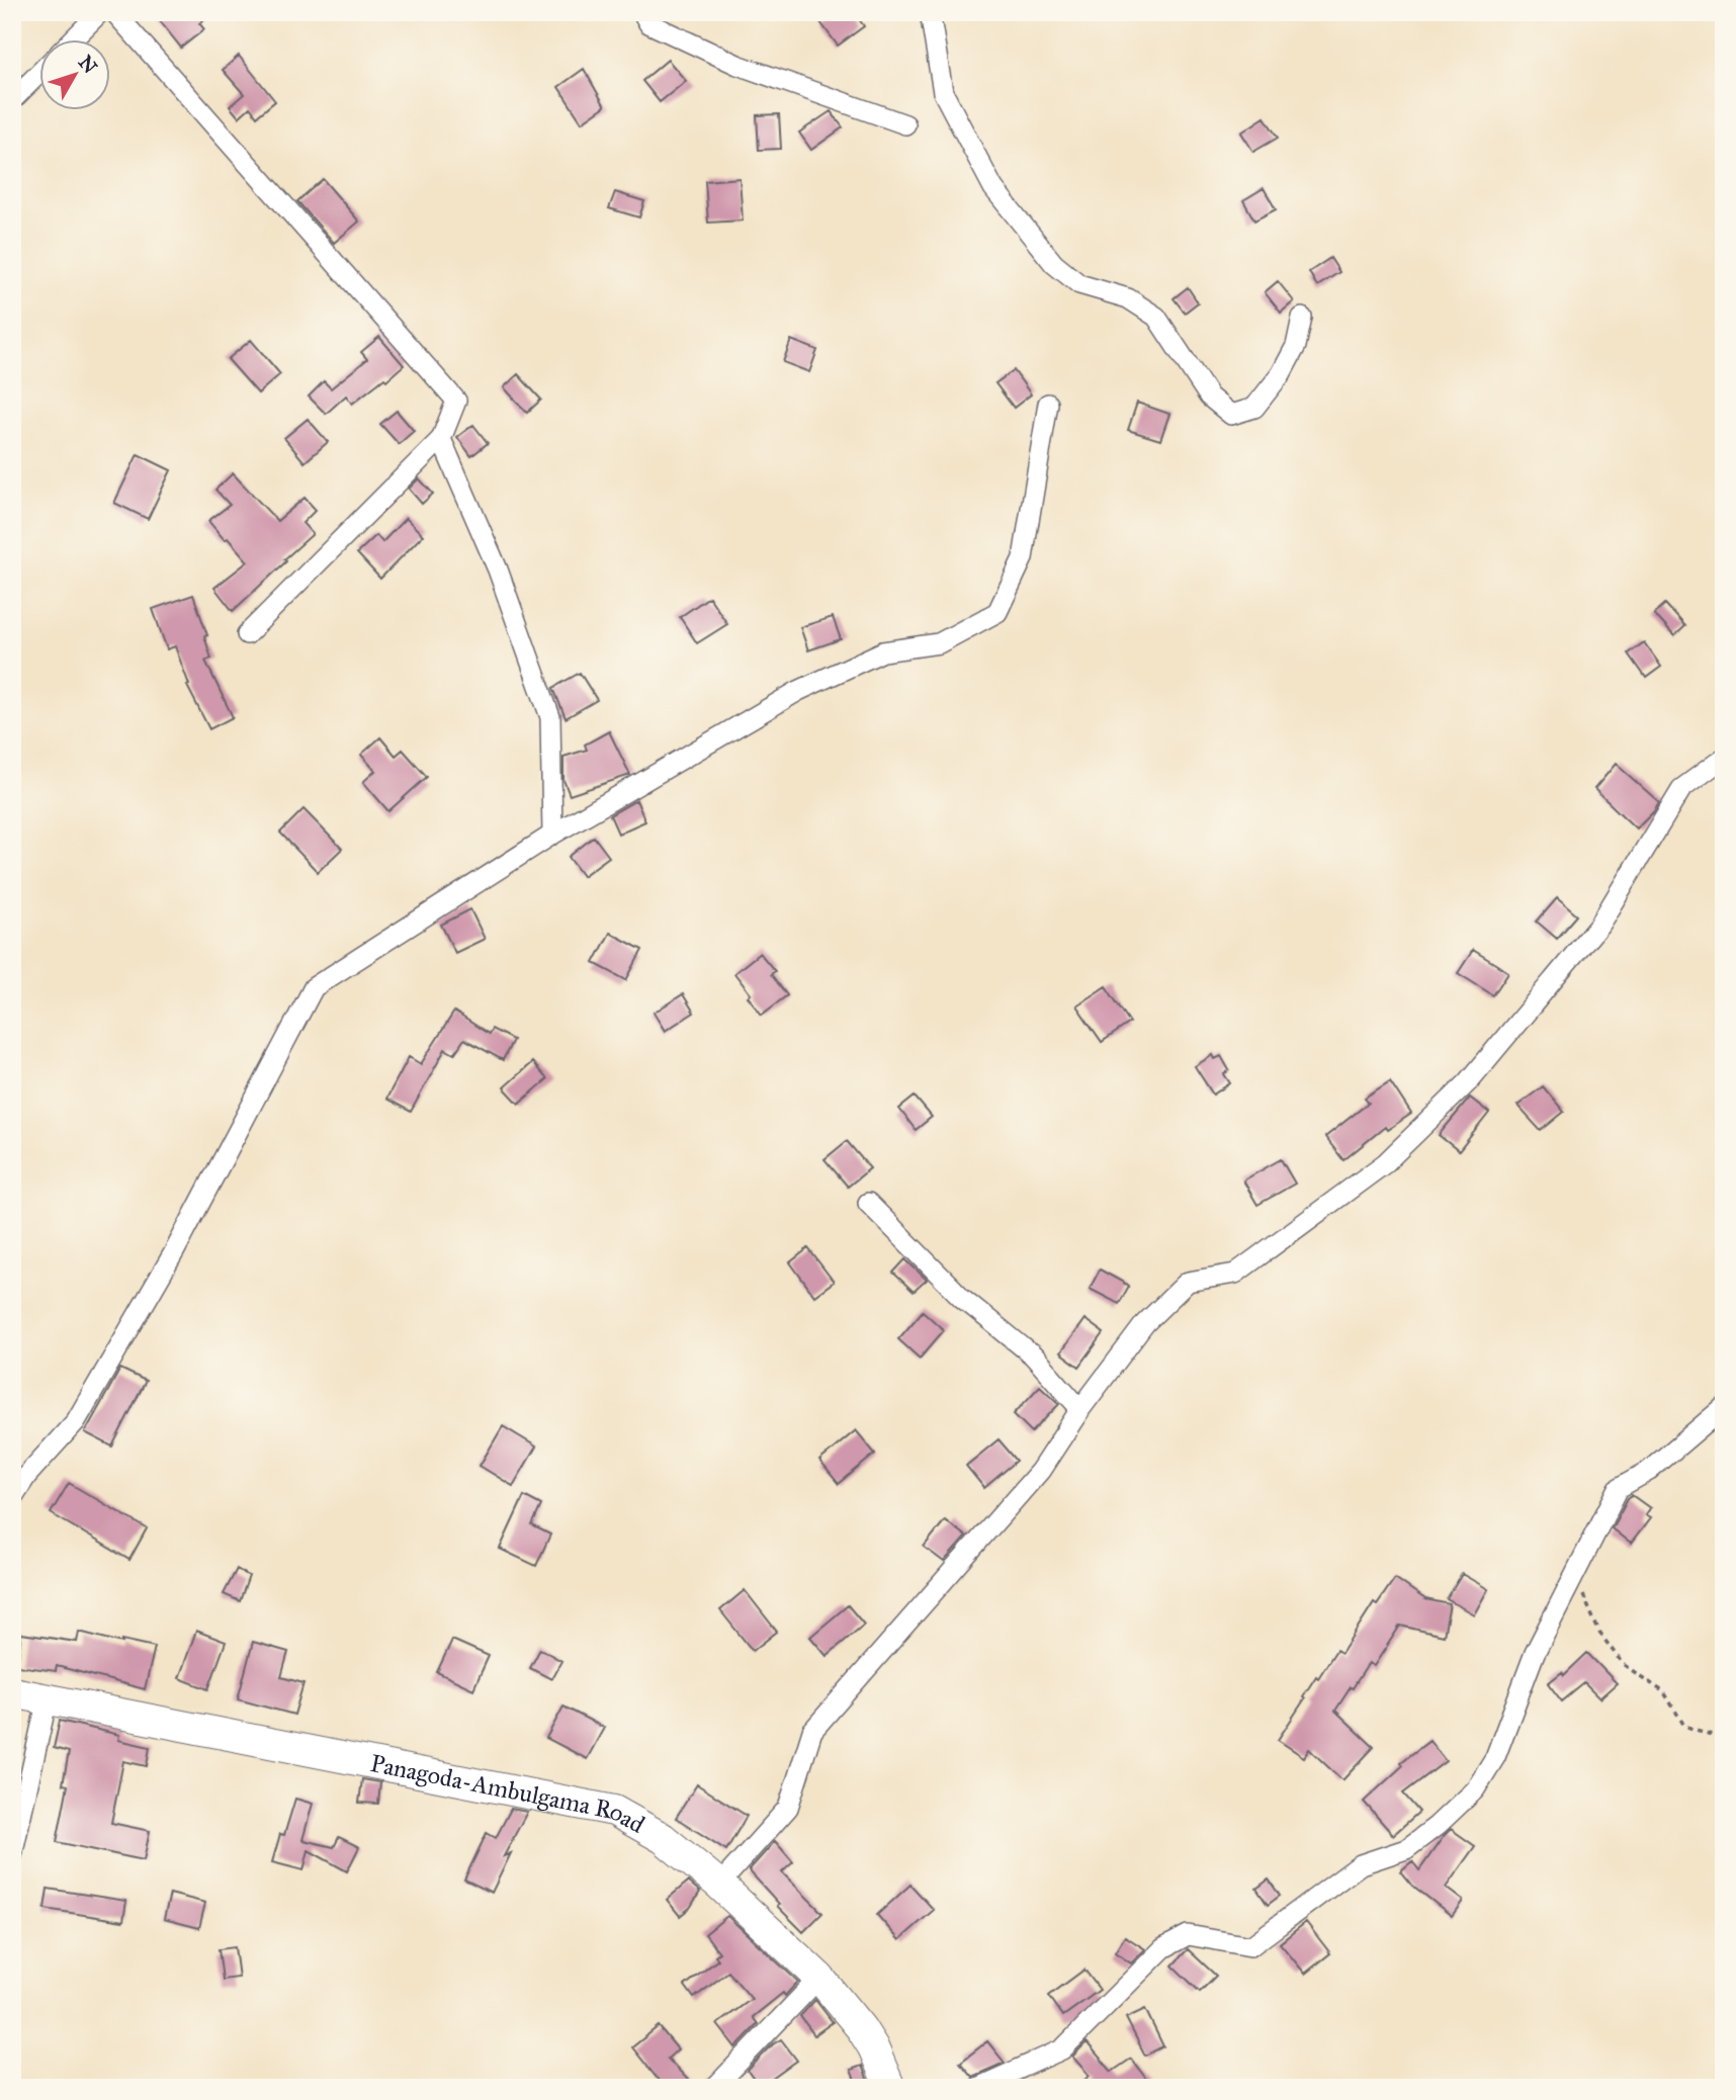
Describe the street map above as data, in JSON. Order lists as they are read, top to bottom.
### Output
{
  "streets": {
    "main road": ["Panagoda-Ambulgama Road"]
  },
  "north": "top right"
}
